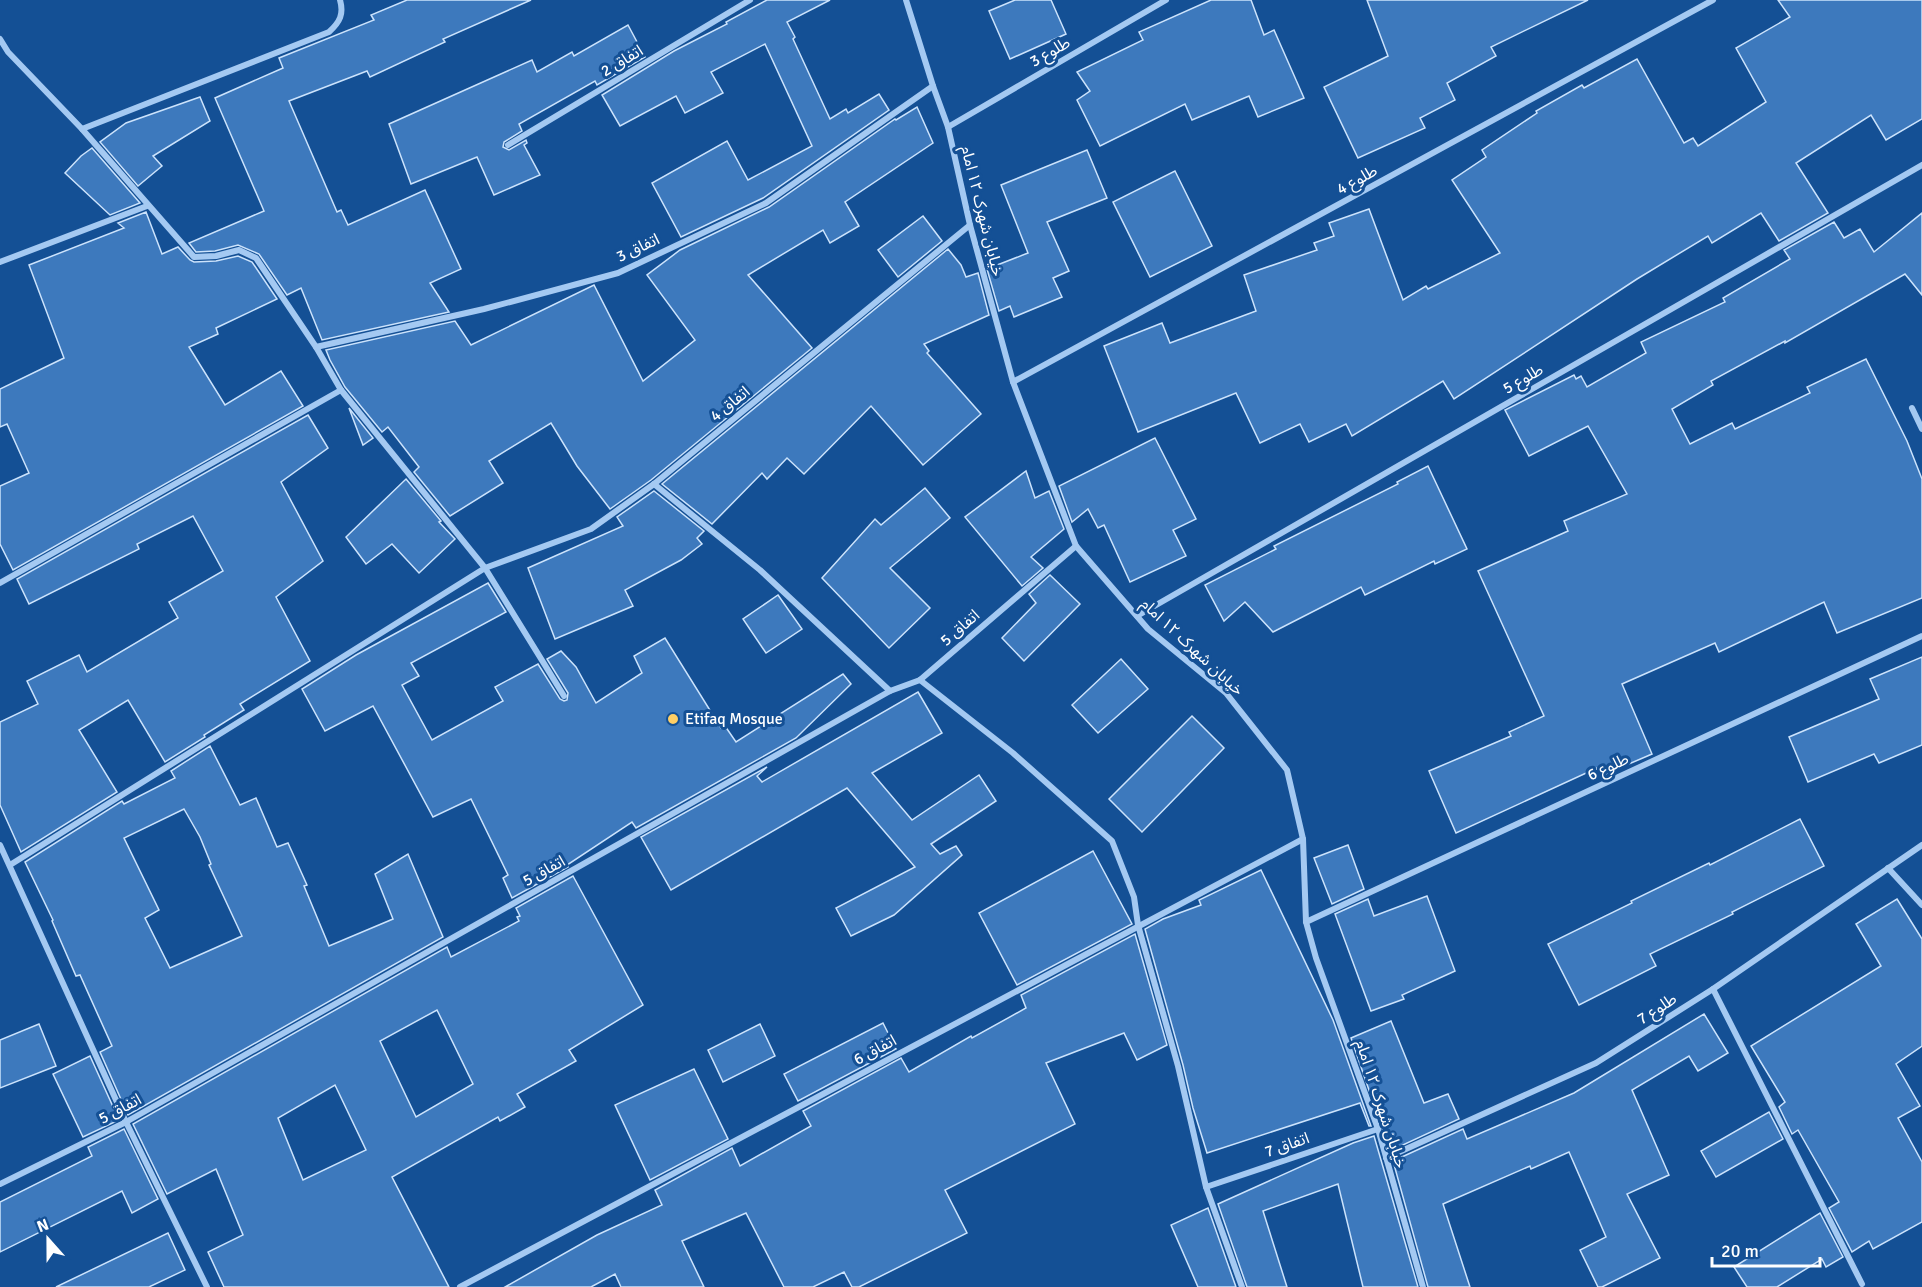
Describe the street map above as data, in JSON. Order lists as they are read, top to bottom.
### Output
{
  "streets": {
    "street": [
      "طلوع 3",
      "اتفاق 2",
      "طلوع 4",
      "خیابان شهرک ۱۲ امام",
      "اتفاق 3",
      "طلوع 5",
      "اتفاق 4",
      "اتفاق 5",
      "طلوع 6",
      "طلوع 7",
      "اتفاق 6",
      "اتفاق 7"
    ]
  },
  "crossings": [
    ["طلوع 3", "خیابان شهرک ۱۲ امام"],
    ["طلوع 4", "خیابان شهرک ۱۲ امام"],
    ["خیابان شهرک ۱۲ امام", "اتفاق 3"],
    ["خیابان شهرک ۱۲ امام", "طلوع 5"],
    ["خیابان شهرک ۱۲ امام", "اتفاق 4"],
    ["خیابان شهرک ۱۲ امام", "اتفاق 5"],
    ["خیابان شهرک ۱۲ امام", "طلوع 6"],
    ["خیابان شهرک ۱۲ امام", "طلوع 7"],
    ["خیابان شهرک ۱۲ امام", "اتفاق 6"],
    ["خیابان شهرک ۱۲ امام", "اتفاق 7"]
  ],
  "places": ["Etifaq Mosque"],
  "scale_bar": "20 m",
  "north": "top"
}
